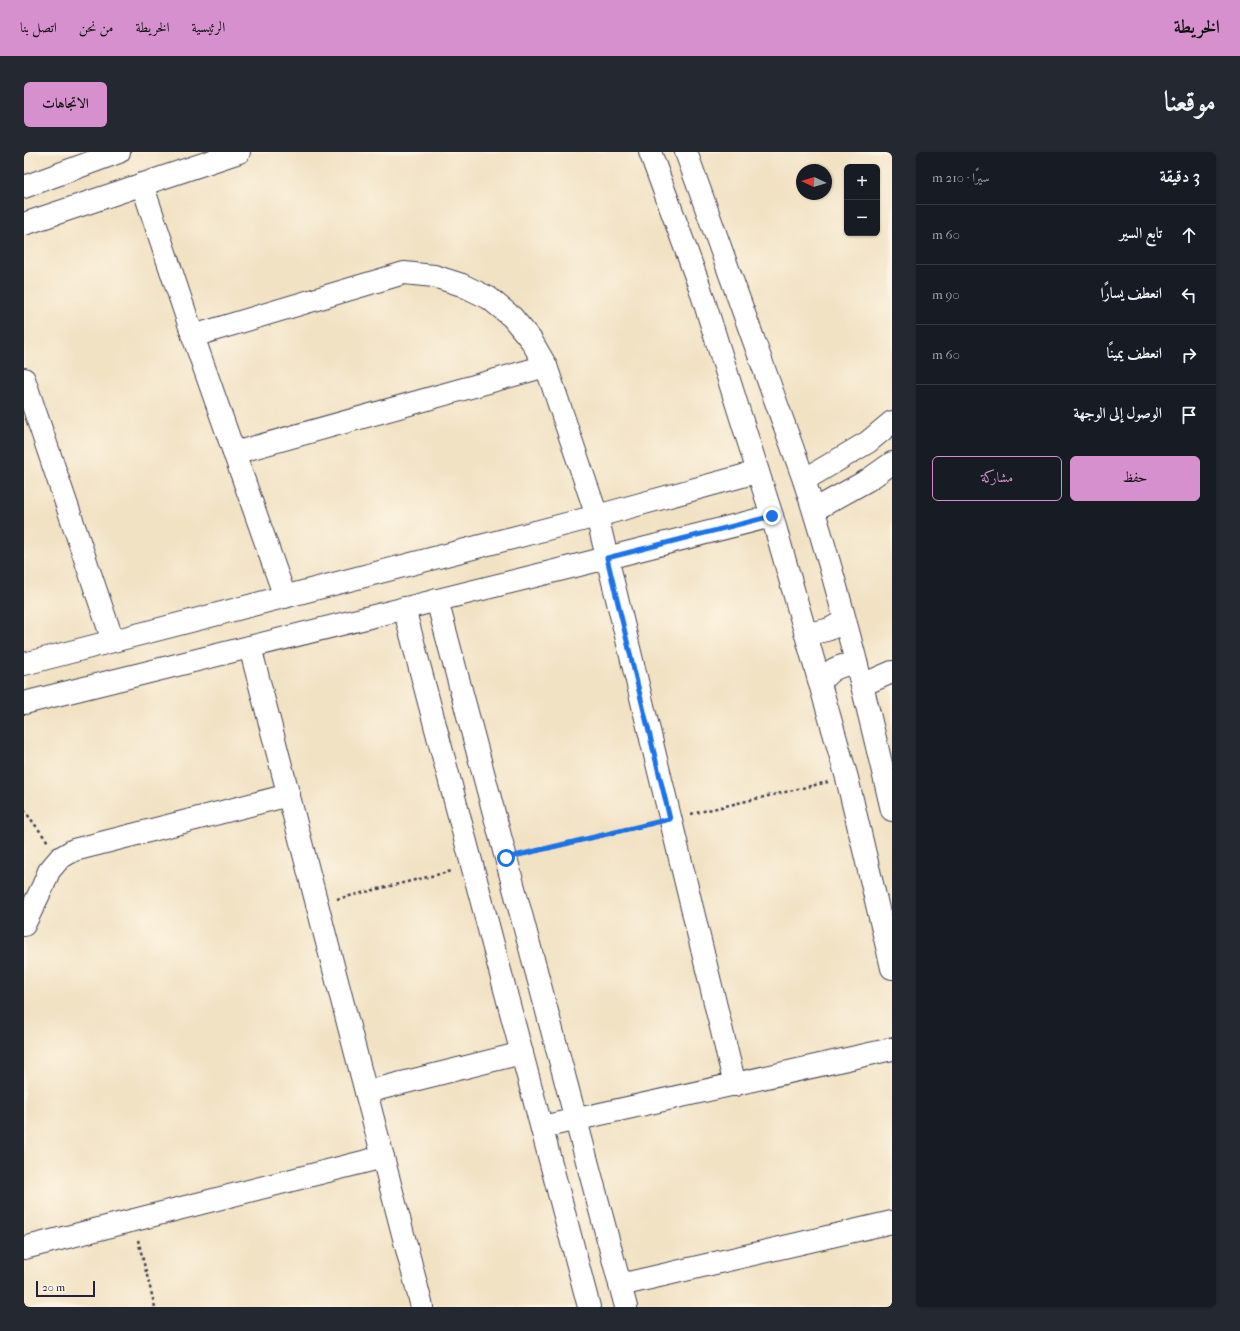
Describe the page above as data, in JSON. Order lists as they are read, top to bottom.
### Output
{
  "scale_bar": "20 m",
  "north": "left",
  "page": {
    "header": "الخريطة",
    "nav": [
      "الرئيسية",
      "الخريطة",
      "من نحن",
      "اتصل بنا"
    ],
    "title": "موقعنا",
    "buttons": [
      "الاتجاهات",
      ["حفظ", "مشاركة"]
    ],
    "heading": ["3 دقيقة", "سيرًا · 210 m"],
    "map_buttons": ["+", "−"],
    "list": [
      ["تابع السير", "60 m"],
      ["انعطف يسارًا", "90 m"],
      ["انعطف يمينًا", "60 m"],
      "الوصول إلى الوجهة"
    ],
    "scale": "20 m"
  }
}
